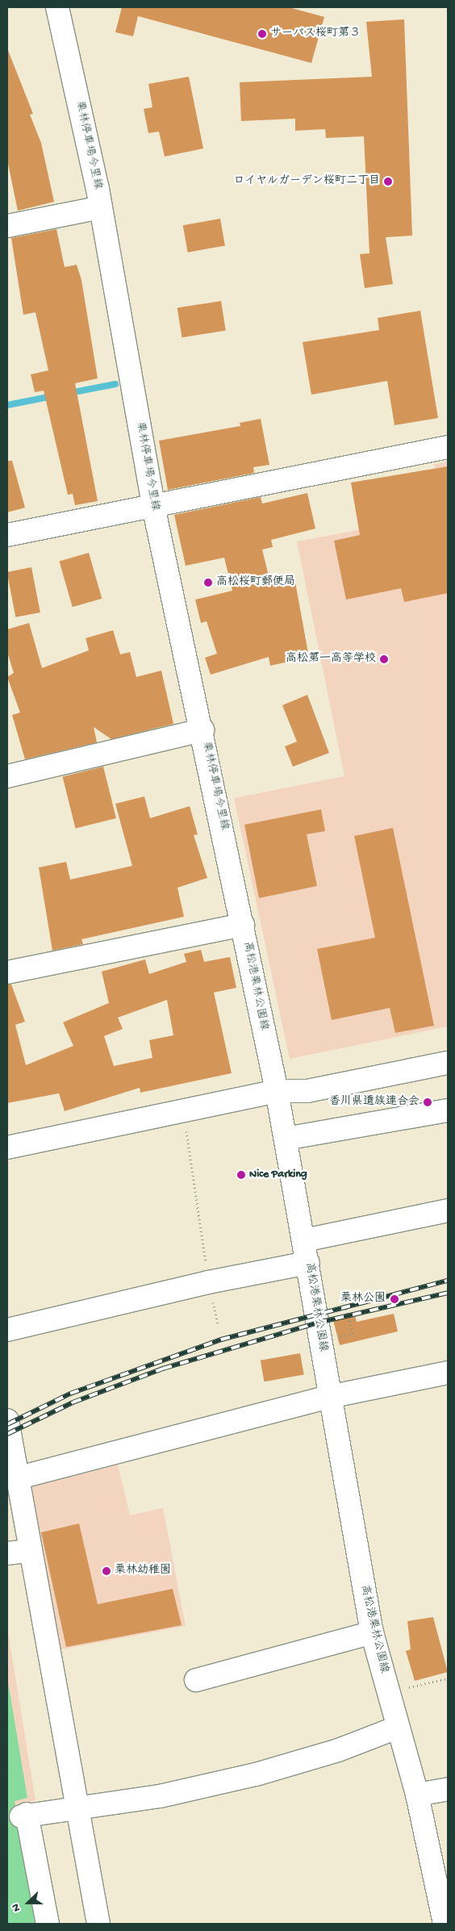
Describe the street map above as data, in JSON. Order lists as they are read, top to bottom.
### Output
{
  "streets": {
    "street": ["栗林停車場今里線", "高松港栗林公園線"]
  },
  "crossings": [
    ["栗林停車場今里線", "高松港栗林公園線"]
  ],
  "places": [
    "サーパス桜町第３",
    "ロイヤルガーデン桜町二丁目",
    "高松桜町郵便局",
    "高松第一高等学校",
    "香川県遺族連合会",
    "Nice Parking",
    "栗林公園",
    "栗林幼稚園"
  ],
  "north": "left"
}
